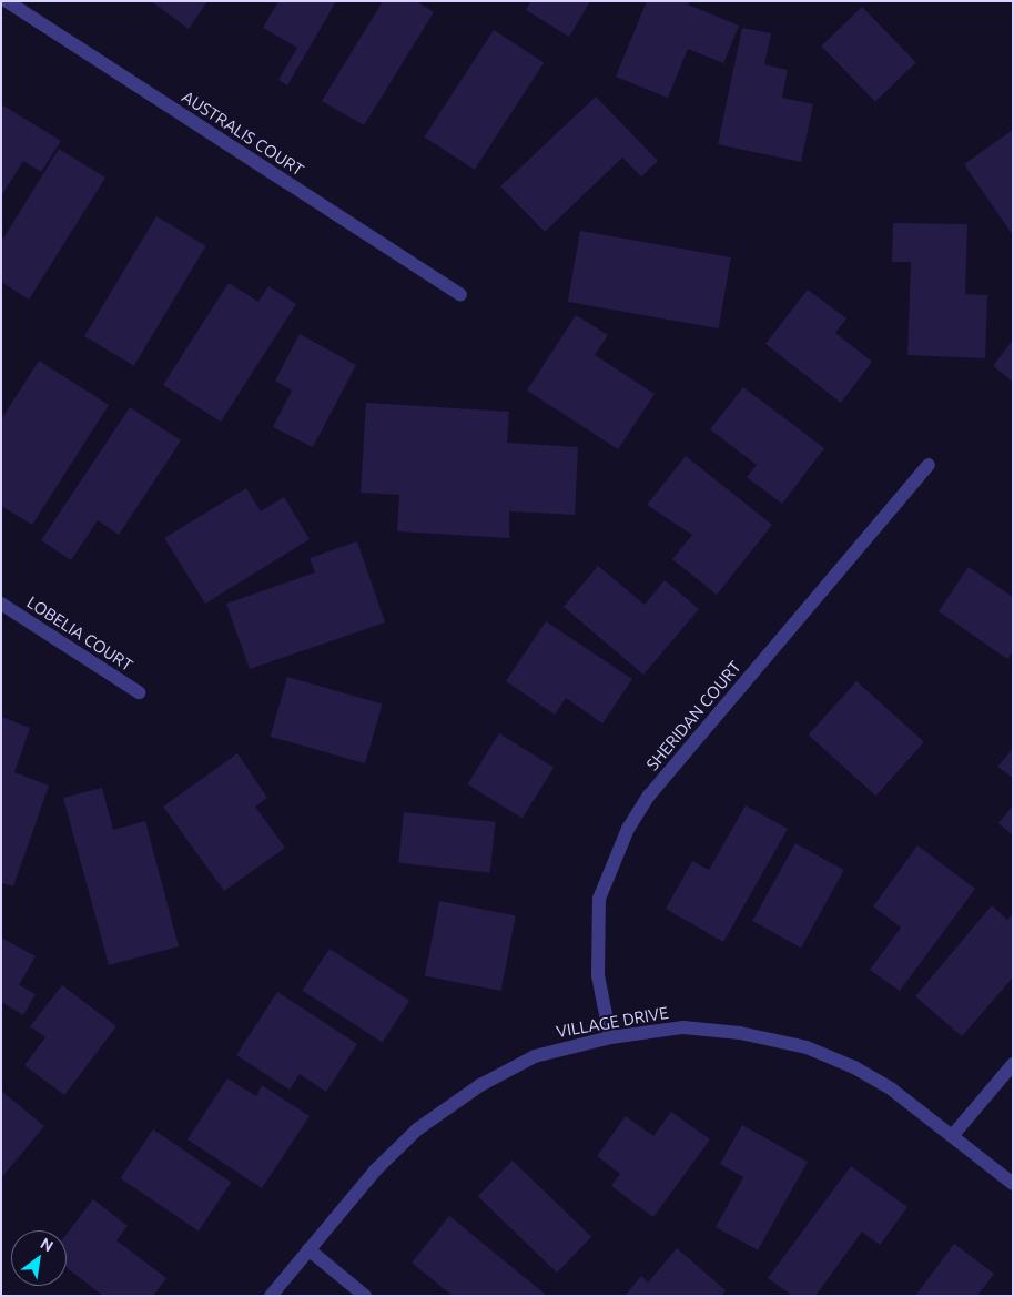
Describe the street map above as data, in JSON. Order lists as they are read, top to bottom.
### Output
{
  "streets": {
    "street": [
      "AUSTRALIS COURT",
      "LOBELIA COURT",
      "SHERIDAN COURT",
      "VILLAGE DRIVE"
    ]
  },
  "crossings": [
    ["SHERIDAN COURT", "VILLAGE DRIVE"]
  ],
  "north": "top right"
}
